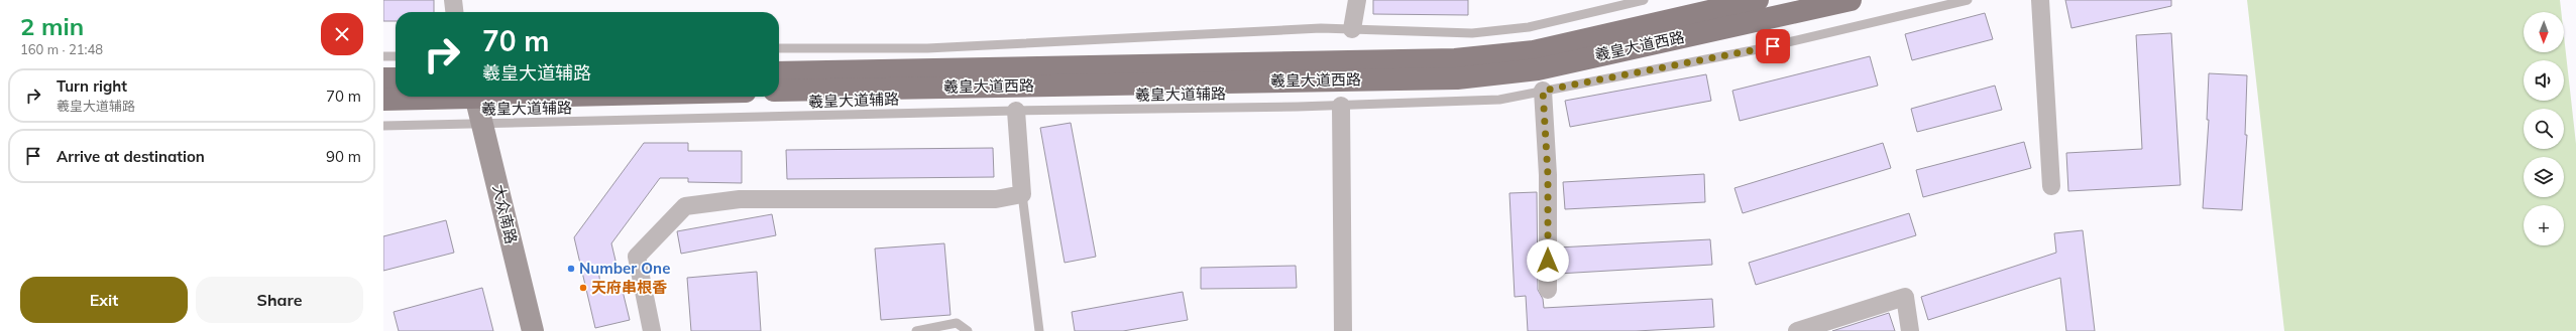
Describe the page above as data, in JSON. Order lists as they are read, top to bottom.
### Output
{
  "streets": {
    "main road": ["羲皇大道西路", "大众南路"],
    "lane": ["羲皇大道辅路"]
  },
  "crossings": [
    ["羲皇大道辅路", "大众南路"]
  ],
  "places": ["Number One", "天府串根香"],
  "north": "bottom",
  "page": {
    "heading": ["2 min", "160 m · 21:48"],
    "map_buttons": "+",
    "turn": ["70 m", "羲皇大道辅路"],
    "list": [
      {
        "name": "Turn right",
        "note": "羲皇大道辅路",
        "value": "70 m"
      },
      {
        "name": "Arrive at destination",
        "value": "90 m"
      }
    ],
    "buttons": ["Exit", "Share"]
  }
}
